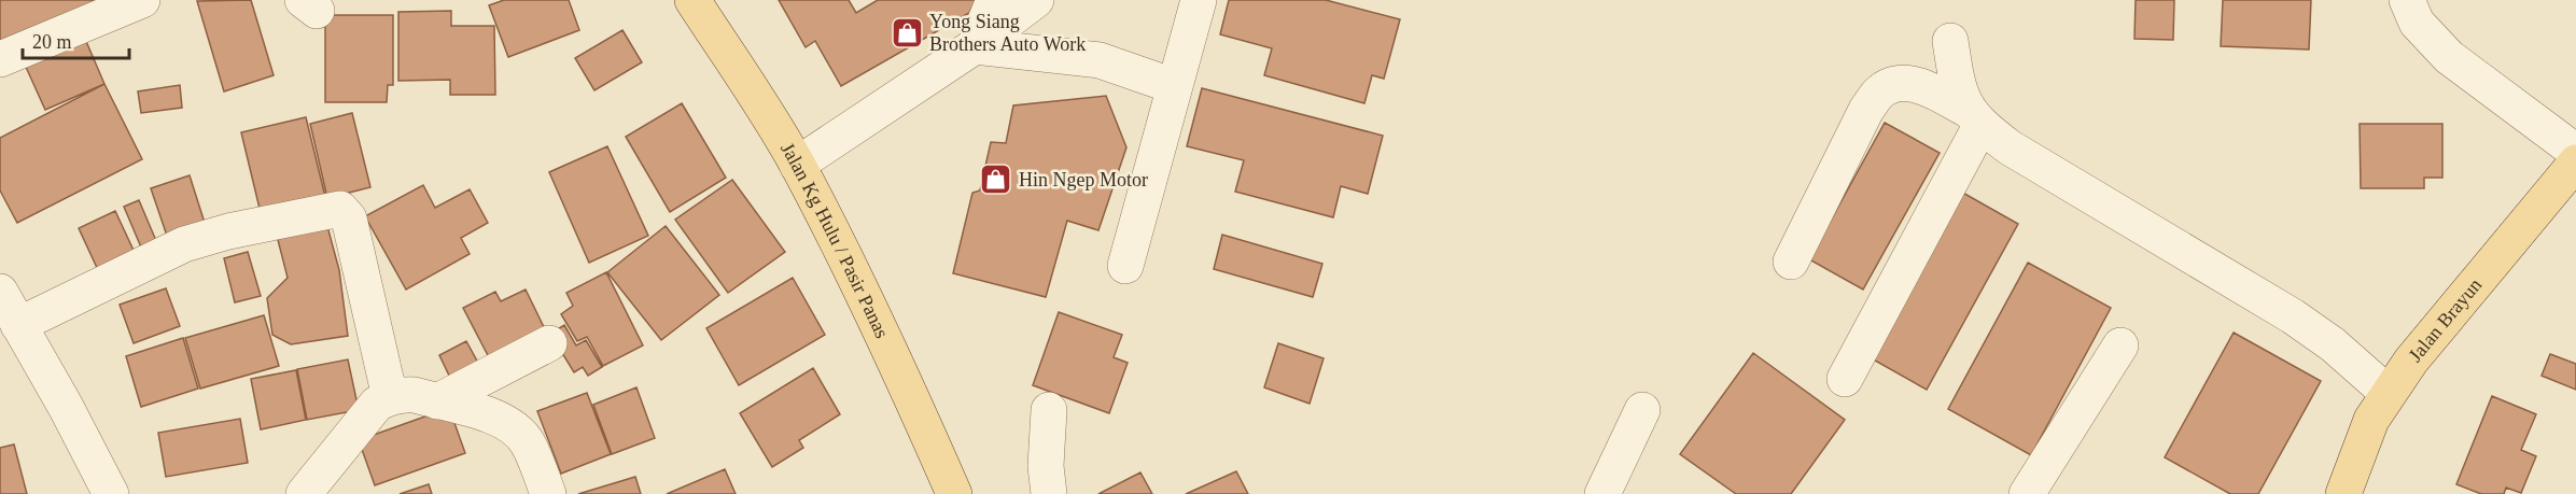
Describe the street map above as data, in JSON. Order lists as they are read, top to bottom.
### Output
{
  "streets": {
    "main road": ["Jalan Kg Hulu / Pasir Panas", "Jalan Brayun"]
  },
  "places": {
    "shop": ["Yong Siang Brothers Auto Work", "Hin Ngep Motor"]
  },
  "scale_bar": "20 m"
}
